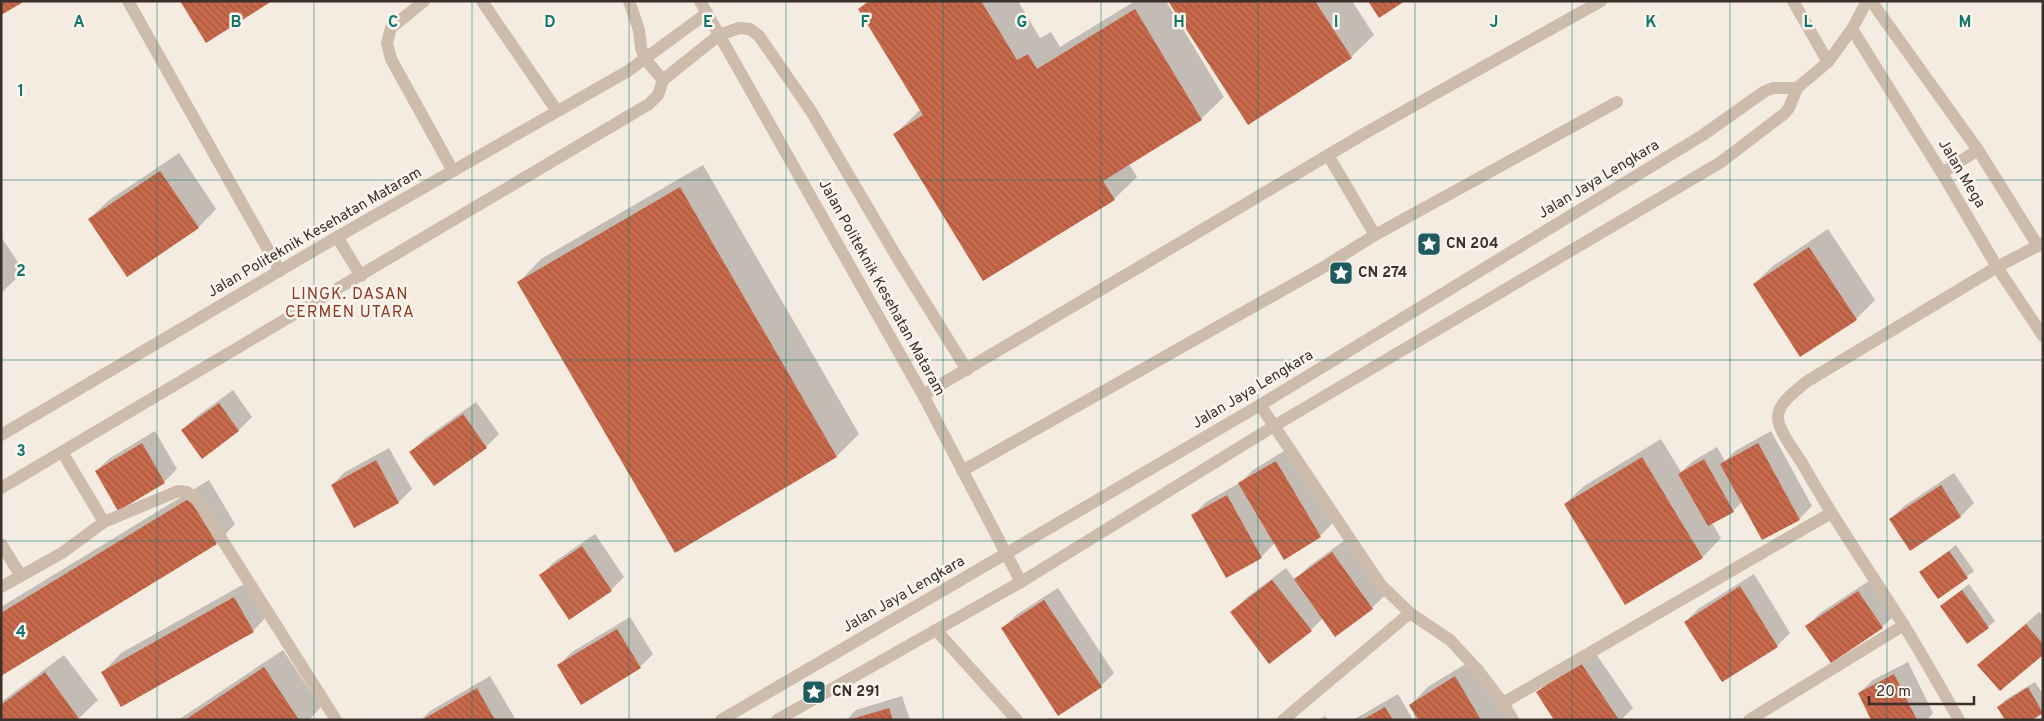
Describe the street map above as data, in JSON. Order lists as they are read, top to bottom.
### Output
{
  "streets": {
    "street": ["Jalan Mega", "Jalan Jaya Lengkara", "Jalan Politeknik Kesehatan Mataram"]
  },
  "crossings": [
    ["Jalan Jaya Lengkara", "Jalan Politeknik Kesehatan Mataram"]
  ],
  "districts": ["LINGK. DASAN CERMEN UTARA"],
  "places": {
    "place": ["CN 204", "CN 274", "CN 291"]
  },
  "scale_bar": "20 m",
  "grid": {
    "columns": [
      "A",
      "B",
      "C",
      "D",
      "E",
      "F",
      "G",
      "H",
      "I",
      "J",
      "K",
      "L",
      "M"
    ],
    "rows": [
      "1",
      "2",
      "3",
      "4"
    ]
  }
}
